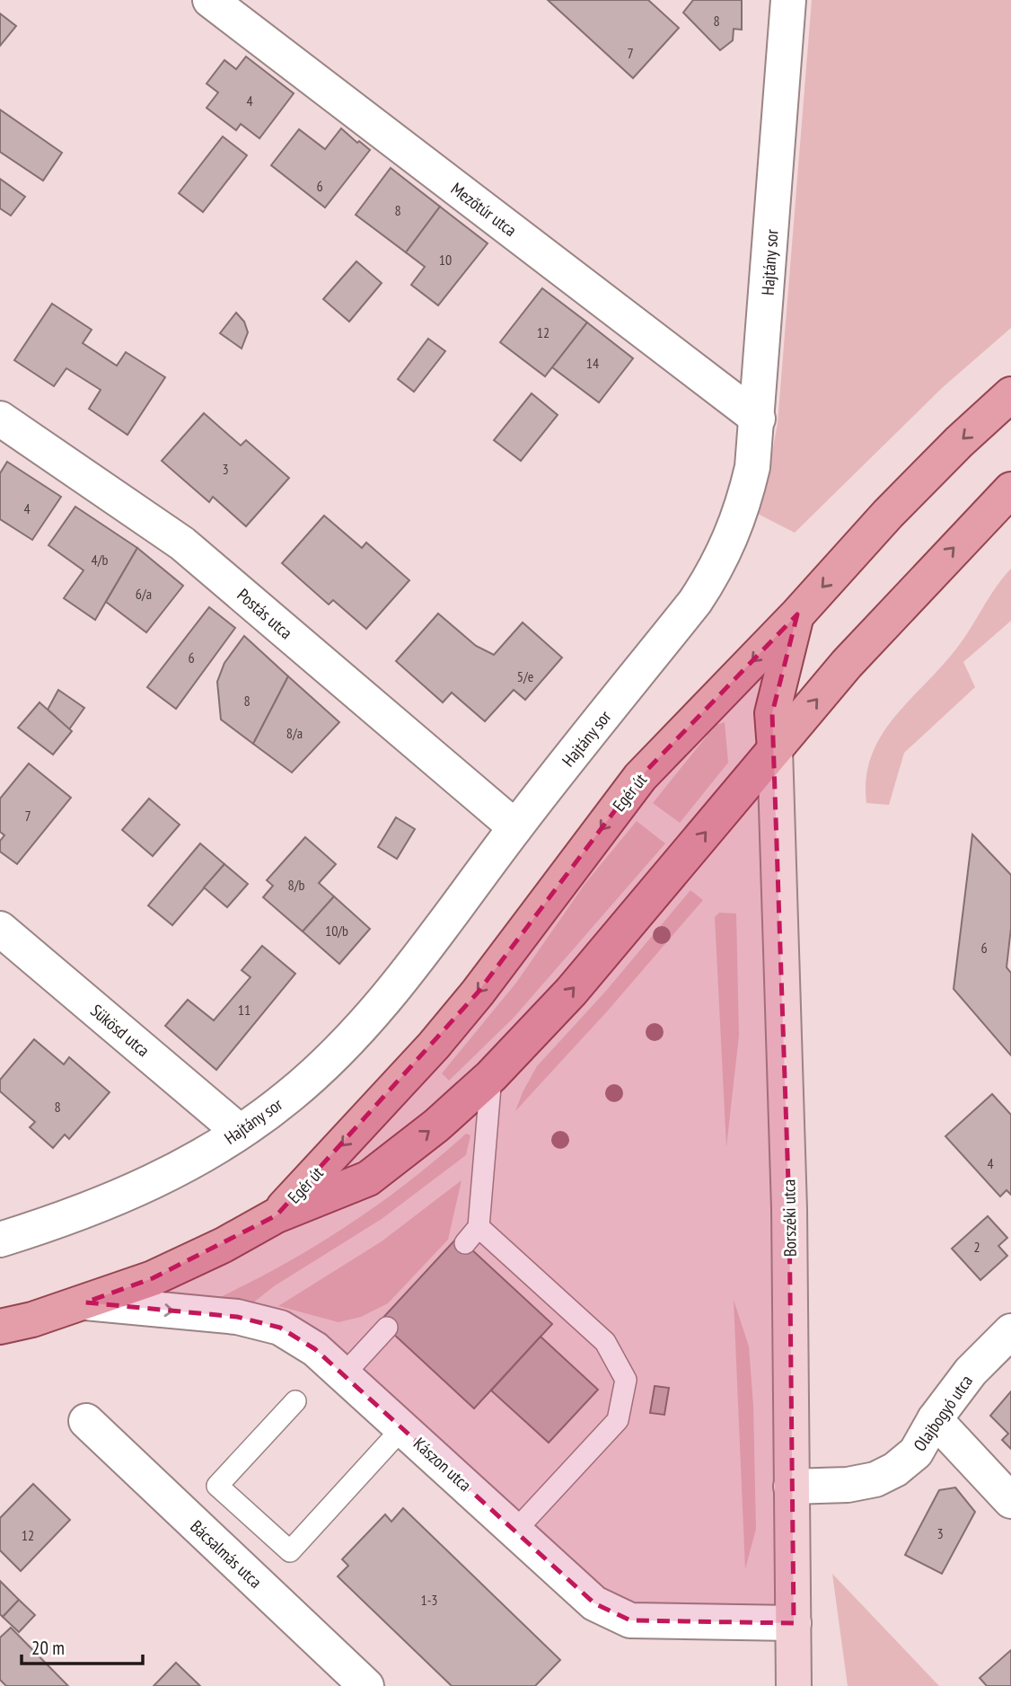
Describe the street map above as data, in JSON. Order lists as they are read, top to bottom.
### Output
{
  "streets": {
    "main road": ["Egér út", "Borszéki utca"],
    "street": [
      "Mezőtúr utca",
      "Hajtány sor",
      "Postás utca",
      "Sükösd utca",
      "Olajbogyó utca",
      "Kászon utca",
      "Bácsalmás utca"
    ]
  },
  "crossings": [
    ["Mezőtúr utca", "Hajtány sor"],
    ["Hajtány sor", "Postás utca"],
    ["Hajtány sor", "Sükösd utca"],
    ["Egér út", "Borszéki utca"],
    ["Egér út", "Kászon utca"],
    ["Borszéki utca", "Olajbogyó utca"],
    ["Borszéki utca", "Kászon utca"]
  ],
  "house_numbers": [
    "8",
    "7",
    "4",
    "6",
    "8",
    "10",
    "12",
    "14",
    "3",
    "4",
    "4/b",
    "6/a",
    "6",
    "5/e",
    "8",
    "8/a",
    "7",
    "8/b",
    "10/b",
    "6",
    "11",
    "8",
    "4",
    "2",
    "3",
    "12",
    "1-3"
  ],
  "scale_bar": "20 m"
}
